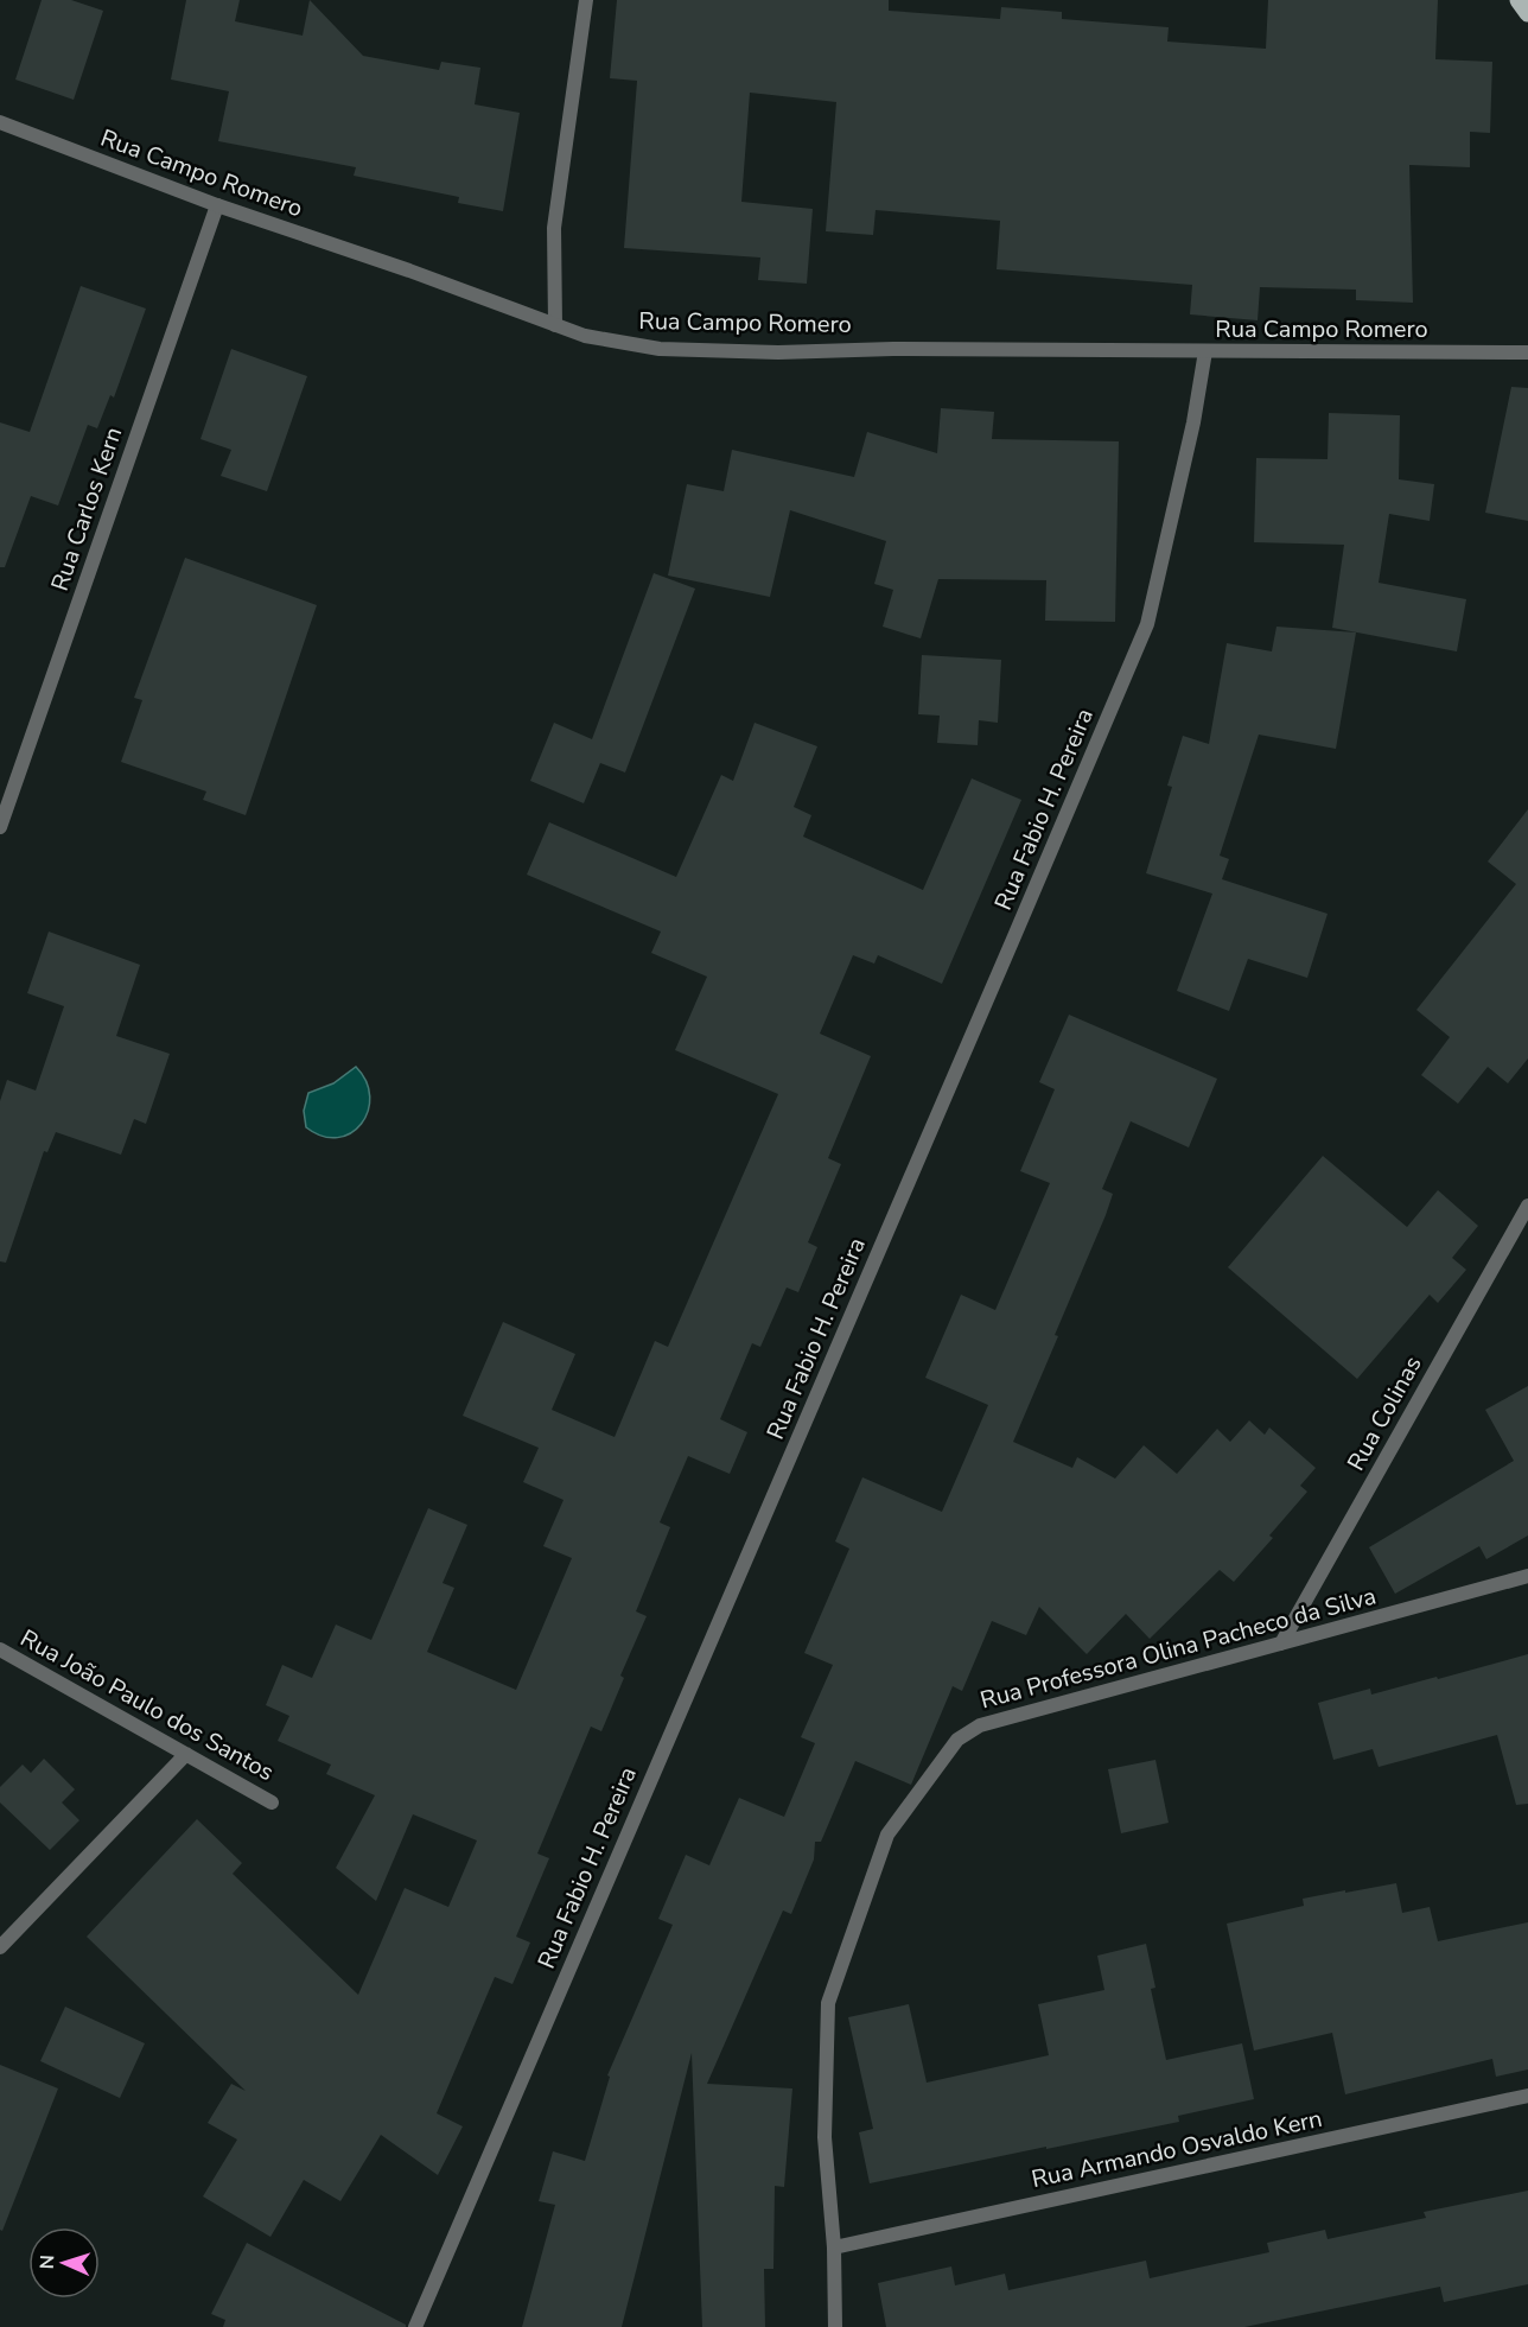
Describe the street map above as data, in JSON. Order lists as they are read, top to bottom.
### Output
{
  "streets": {
    "street": [
      "Rua Campo Romero",
      "Rua Carlos Kern",
      "Rua Fabio H. Pereira",
      "Rua Colinas",
      "Rua Professora Olina Pacheco da Silva",
      "Rua João Paulo dos Santos",
      "Rua Armando Osvaldo Kern"
    ]
  },
  "crossings": [
    ["Rua Campo Romero", "Rua Carlos Kern"],
    ["Rua Campo Romero", "Rua Fabio H. Pereira"],
    ["Rua Colinas", "Rua Professora Olina Pacheco da Silva"],
    ["Rua Professora Olina Pacheco da Silva", "Rua Armando Osvaldo Kern"]
  ],
  "north": "left"
}
